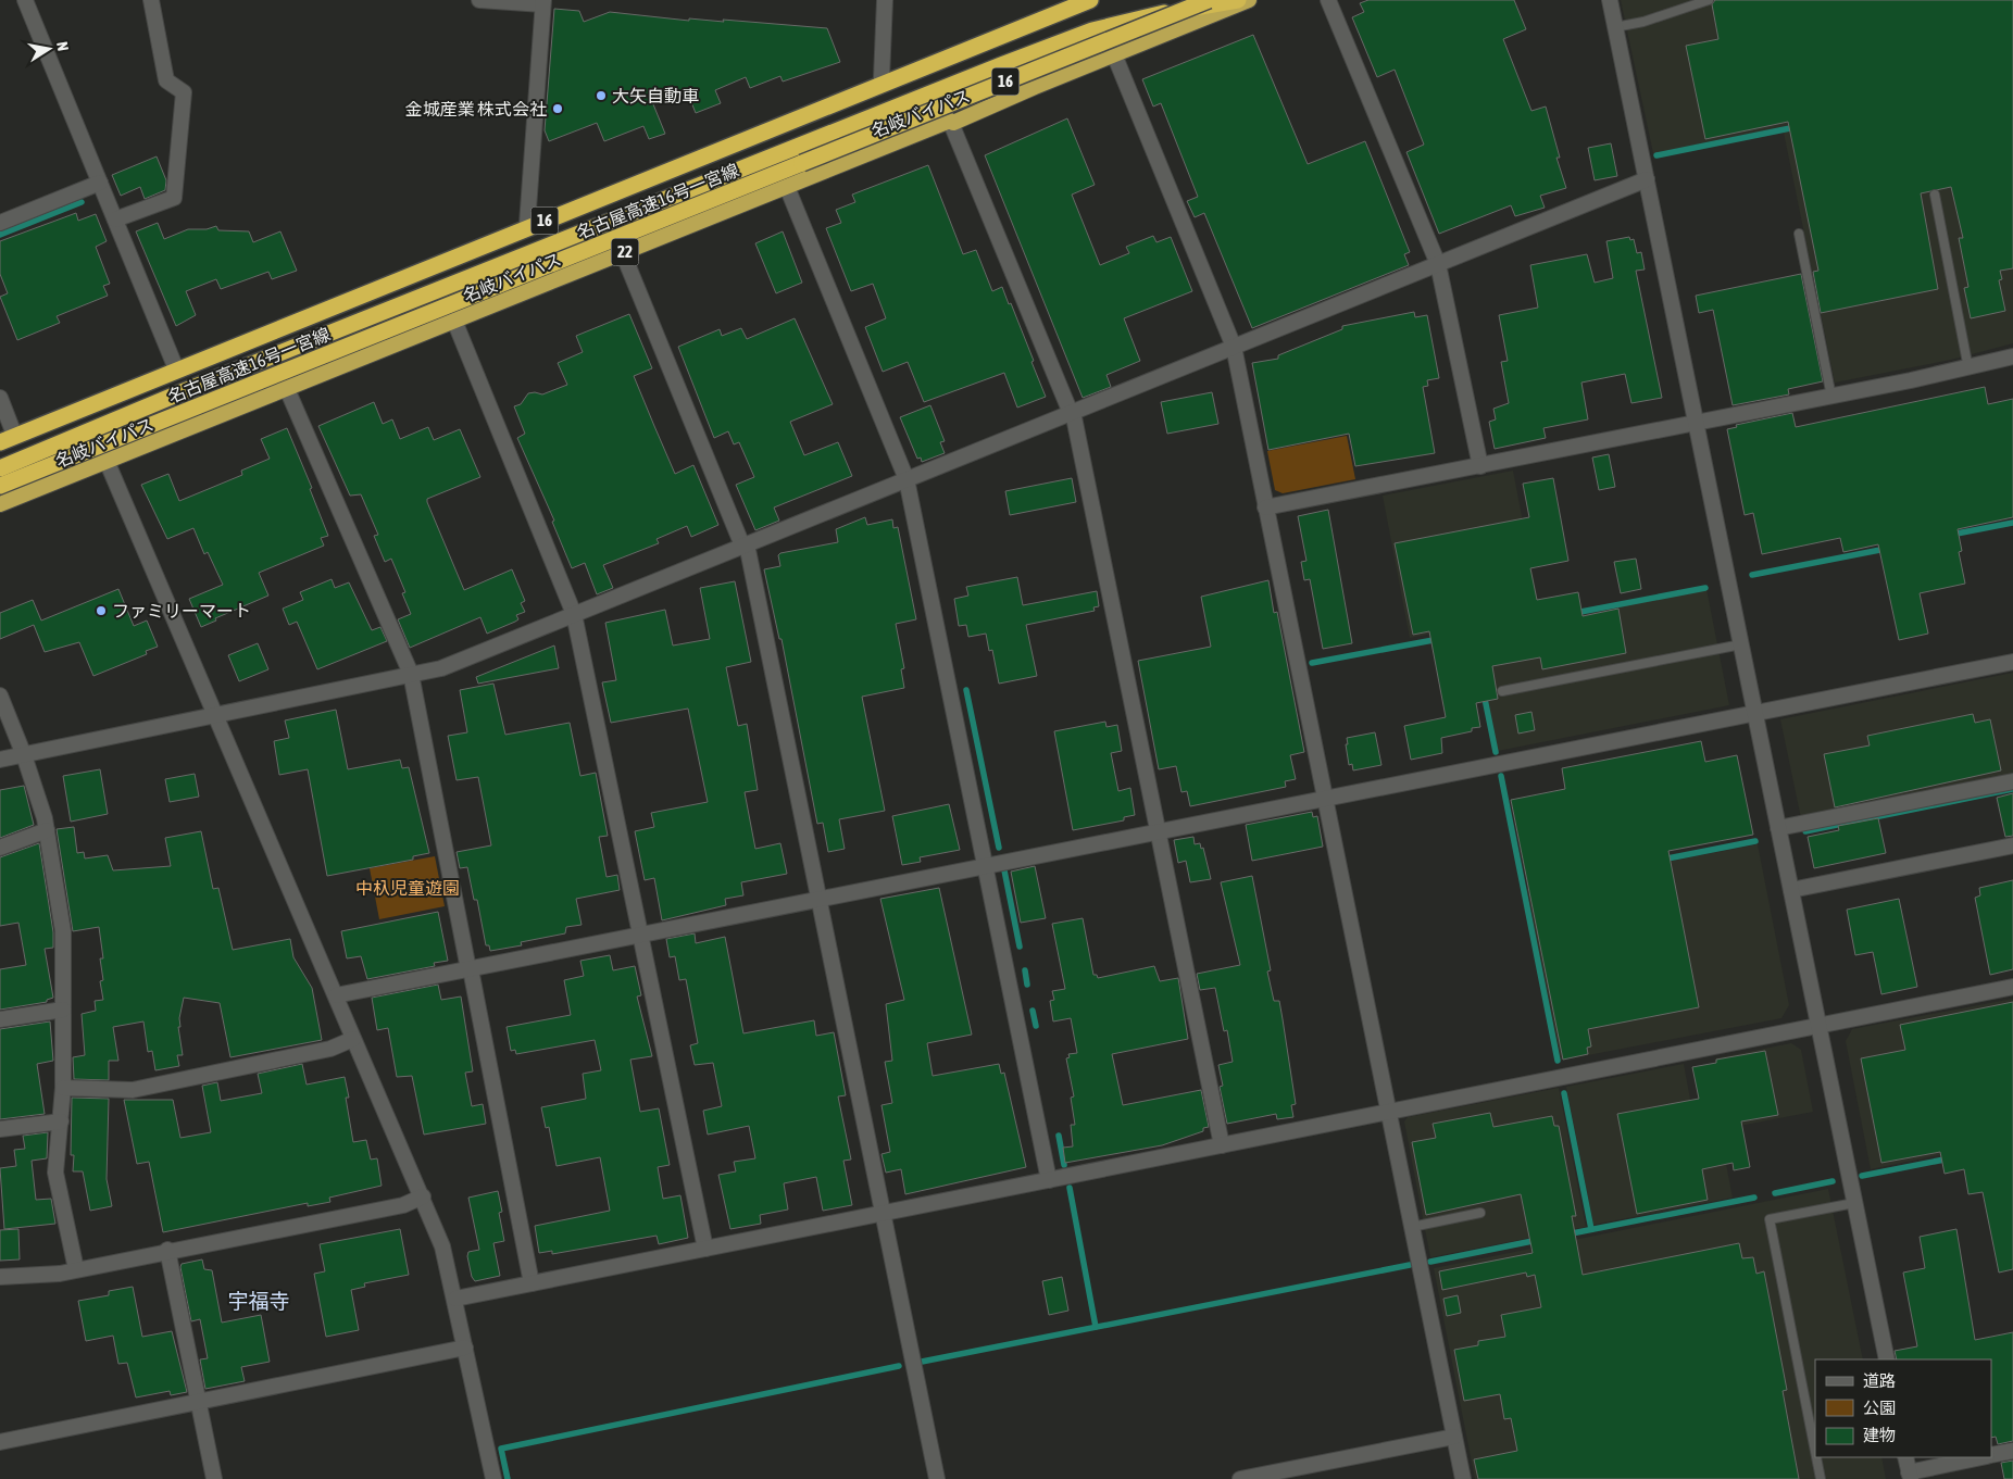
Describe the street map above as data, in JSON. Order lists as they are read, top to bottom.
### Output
{
  "streets": {
    "highway": [
      "16",
      "名岐バイパス",
      "名古屋高速16号一宮線",
      "22"
    ]
  },
  "districts": ["宇福寺"],
  "parks": ["中杁児童遊園"],
  "places": ["大矢自動車", "金城産業 株式会社", "ファミリーマート"],
  "legend": ["道路", "公園", "建物"],
  "north": "right"
}
